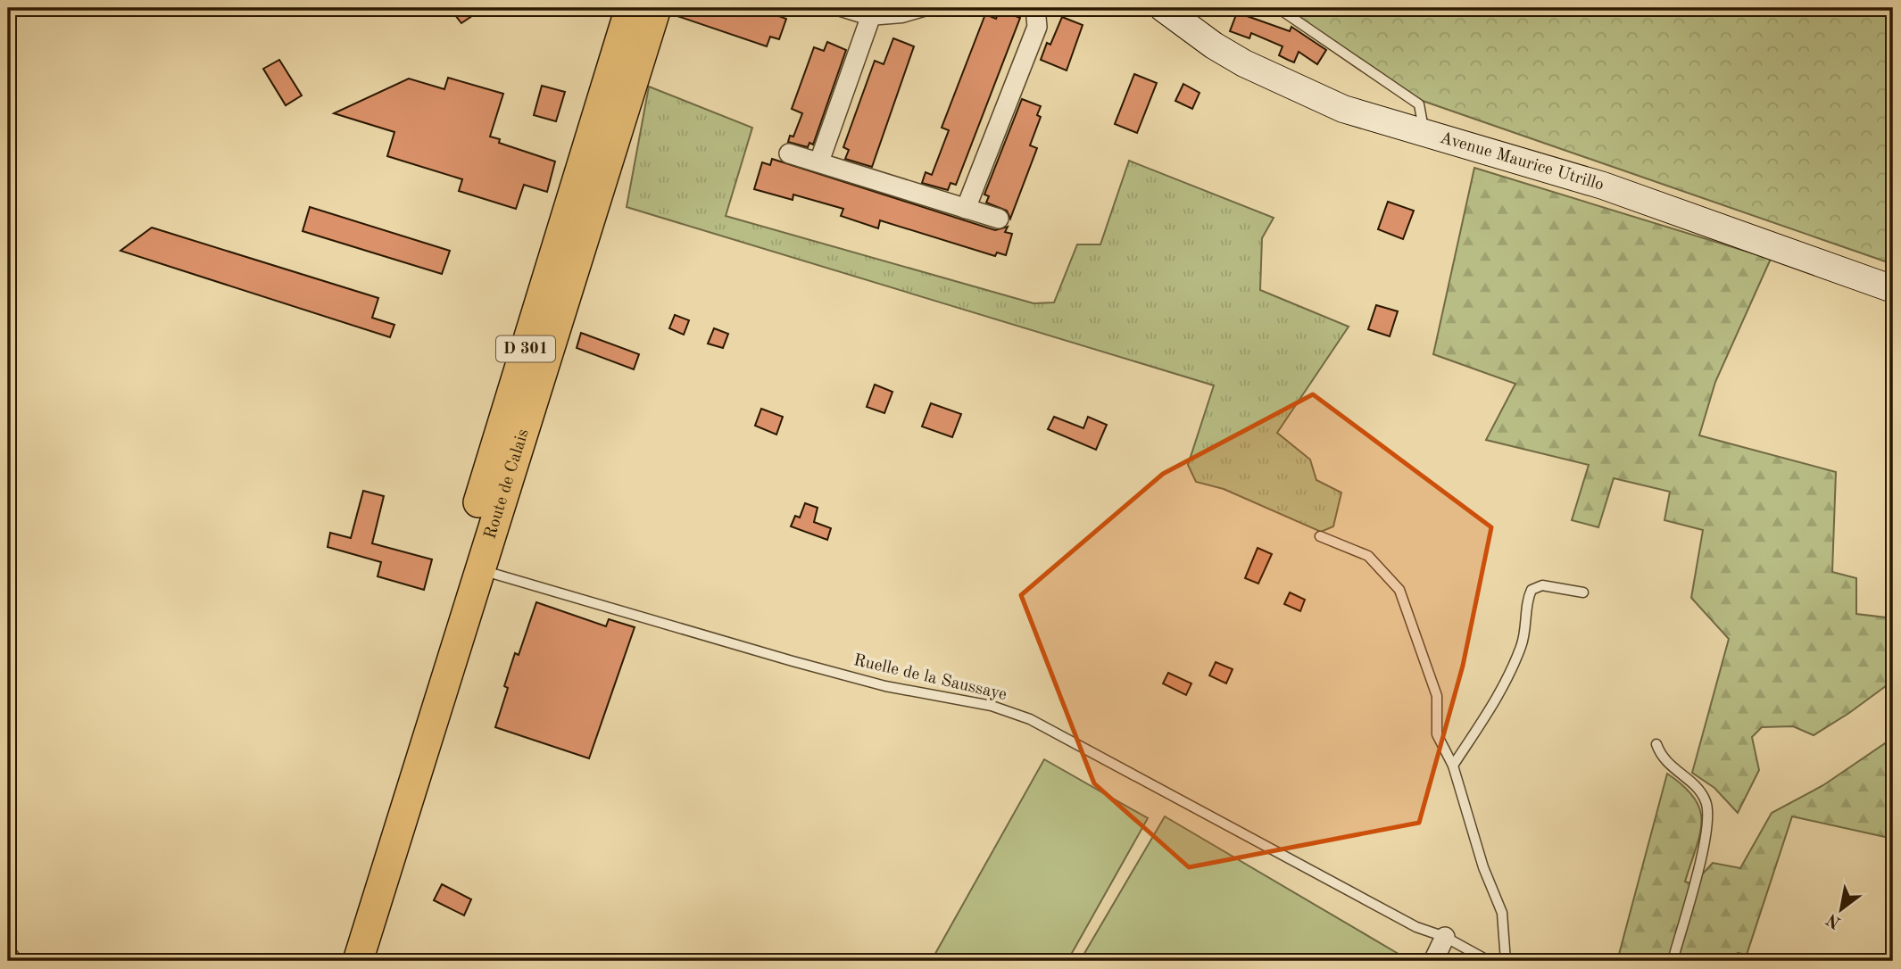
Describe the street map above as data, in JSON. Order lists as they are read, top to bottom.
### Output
{
  "streets": {
    "main road": ["Avenue Maurice Utrillo", "D 301", "Route de Calais"],
    "lane": ["Ruelle de la Saussaye"]
  },
  "crossings": [
    ["Route de Calais", "Ruelle de la Saussaye"]
  ],
  "north": "bottom left"
}
